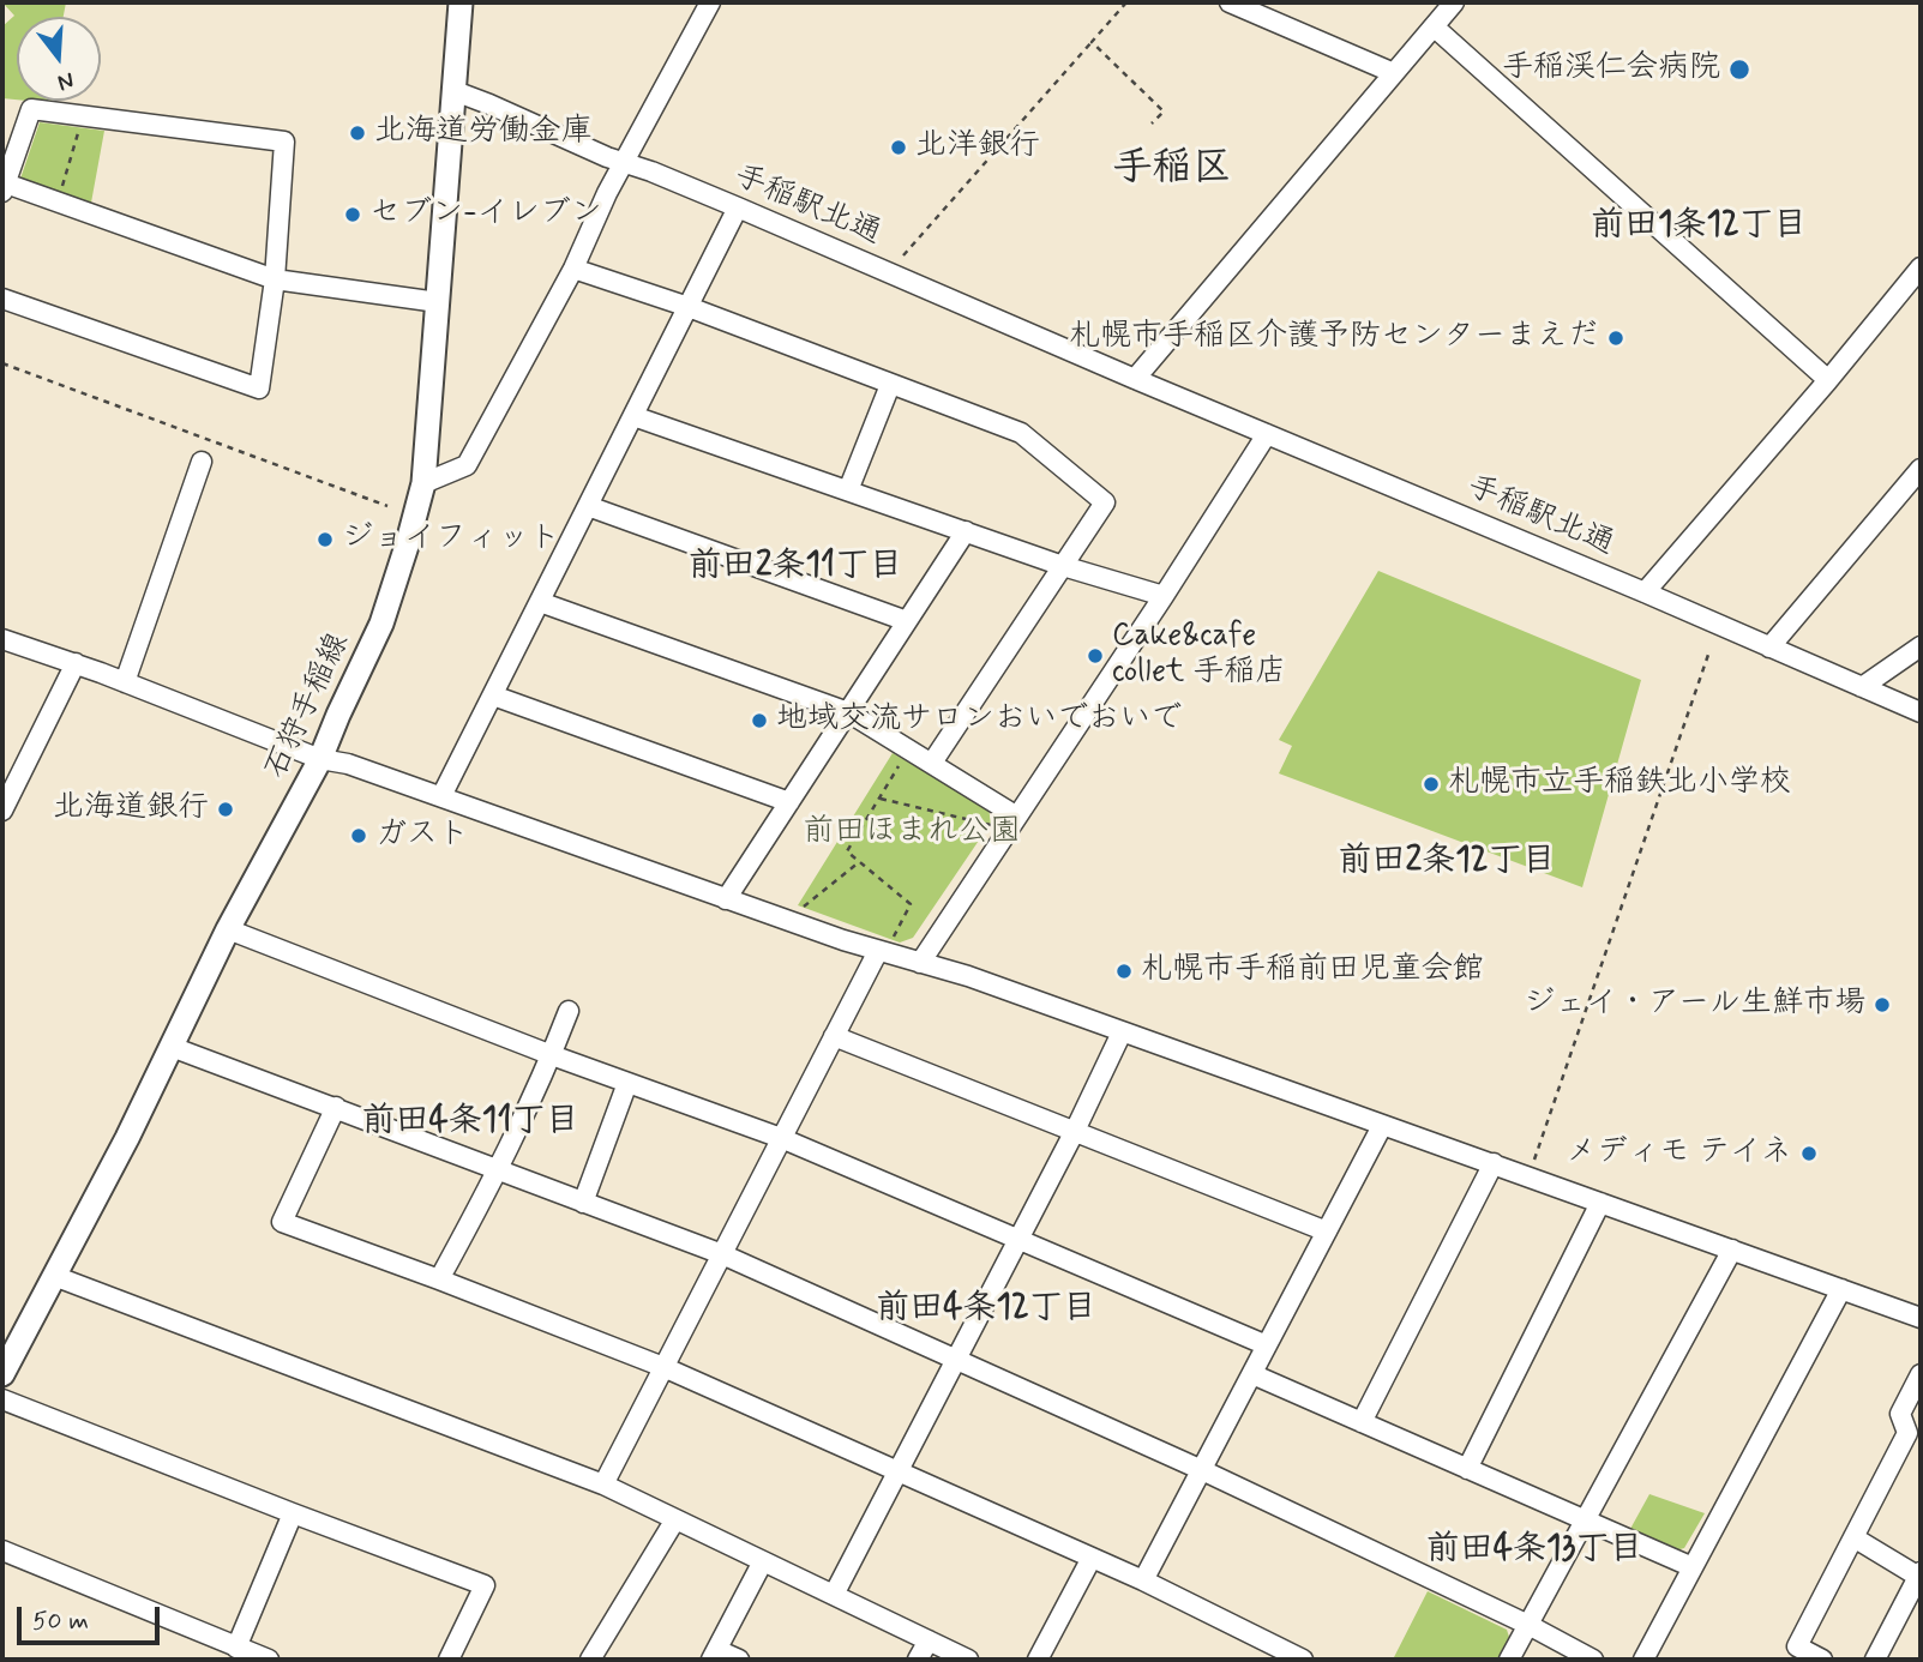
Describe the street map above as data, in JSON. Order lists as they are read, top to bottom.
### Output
{
  "streets": {
    "main road": ["石狩手稲線"],
    "street": ["手稲駅北通"]
  },
  "crossings": [
    ["手稲駅北通", "石狩手稲線"]
  ],
  "districts": [
    "手稲区",
    "前田1条12丁目",
    "前田2条11丁目",
    "前田2条12丁目",
    "前田4条11丁目",
    "前田4条12丁目",
    "前田4条13丁目"
  ],
  "parks": ["前田ほまれ公園"],
  "places": [
    "手稲渓仁会病院",
    "北海道労働金庫",
    "北洋銀行",
    "セブン-イレブン",
    "札幌市手稲区介護予防センターまえだ",
    "ジョイフィット",
    "Cake&cafe collet 手稲店",
    "地域交流サロンおいでおいで",
    "札幌市立手稲鉄北小学校",
    "北海道銀行",
    "ガスト",
    "札幌市手稲前田児童会館",
    "ジェイ・アール生鮮市場",
    "メディモ テイネ"
  ],
  "scale_bar": "50 m",
  "north": "bottom"
}
